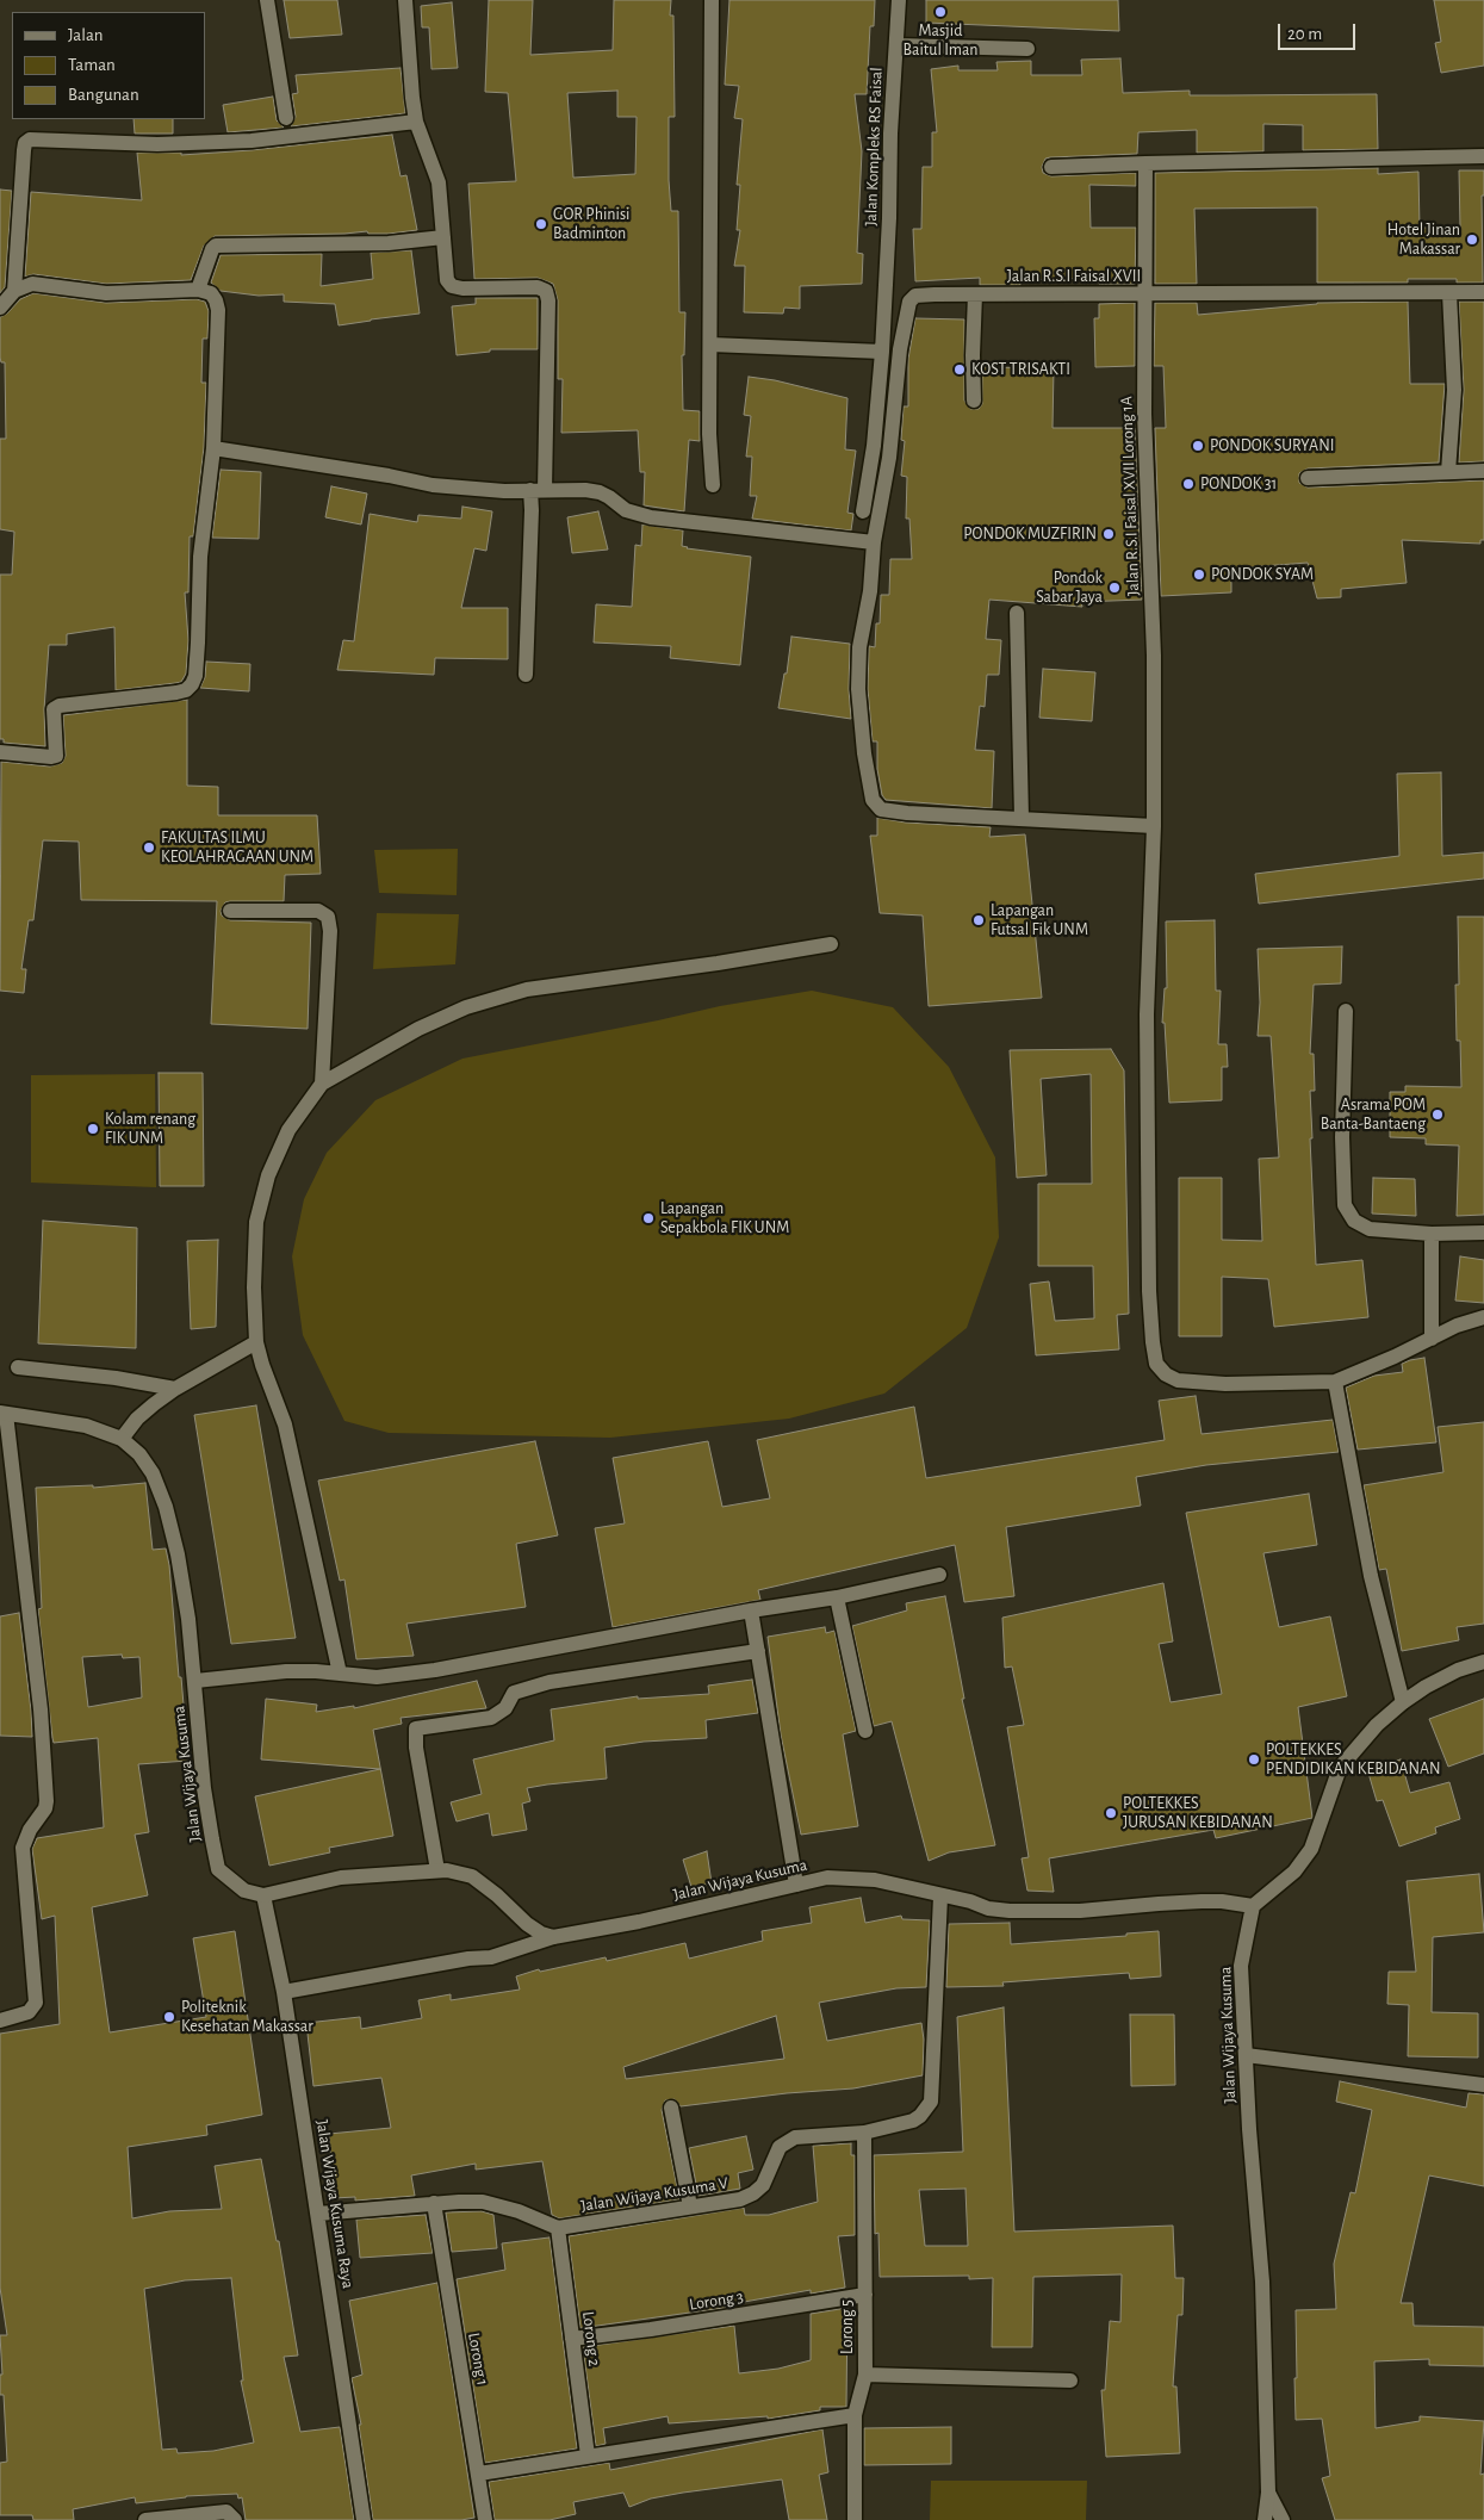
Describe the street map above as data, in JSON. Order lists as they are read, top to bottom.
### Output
{
  "streets": {
    "street": [
      "Jalan Kompleks RS Faisal",
      "Jalan R.S.I Faisal XVII",
      "Jalan R.S.I Faisal XVII Lorong 1A",
      "Jalan Wijaya Kusuma",
      "Jalan Wijaya Kusuma V",
      "Jalan Wijaya Kusuma Raya",
      "Lorong 3",
      "Lorong 5",
      "Lorong 2",
      "Lorong 1"
    ]
  },
  "crossings": [
    ["Jalan R.S.I Faisal XVII", "Jalan R.S.I Faisal XVII Lorong 1A"],
    ["Jalan Wijaya Kusuma", "Jalan Wijaya Kusuma V"],
    ["Jalan Wijaya Kusuma", "Jalan Wijaya Kusuma Raya"],
    ["Jalan Wijaya Kusuma V", "Lorong 5"],
    ["Jalan Wijaya Kusuma V", "Lorong 2"],
    ["Lorong 3", "Lorong 5"],
    ["Lorong 3", "Lorong 2"]
  ],
  "places": [
    "Masjid Baitul Iman",
    "GOR Phinisi Badminton",
    "Hotel Jinan Makassar",
    "KOST TRISAKTI",
    "PONDOK SURYANI",
    "PONDOK 31",
    "PONDOK MUZFIRIN",
    "PONDOK SYAM",
    "Pondok Sabar Jaya",
    "FAKULTAS ILMU KEOLAHRAGAAN UNM",
    "Lapangan Futsal Fik UNM",
    "Asrama POM Banta-Bantaeng",
    "Kolam renang FIK UNM",
    "Lapangan Sepakbola FIK UNM",
    "POLTEKKES PENDIDIKAN KEBIDANAN",
    "POLTEKKES JURUSAN KEBIDANAN",
    "Politeknik Kesehatan Makassar"
  ],
  "legend": ["Jalan", "Taman", "Bangunan"],
  "scale_bar": "20 m"
}
